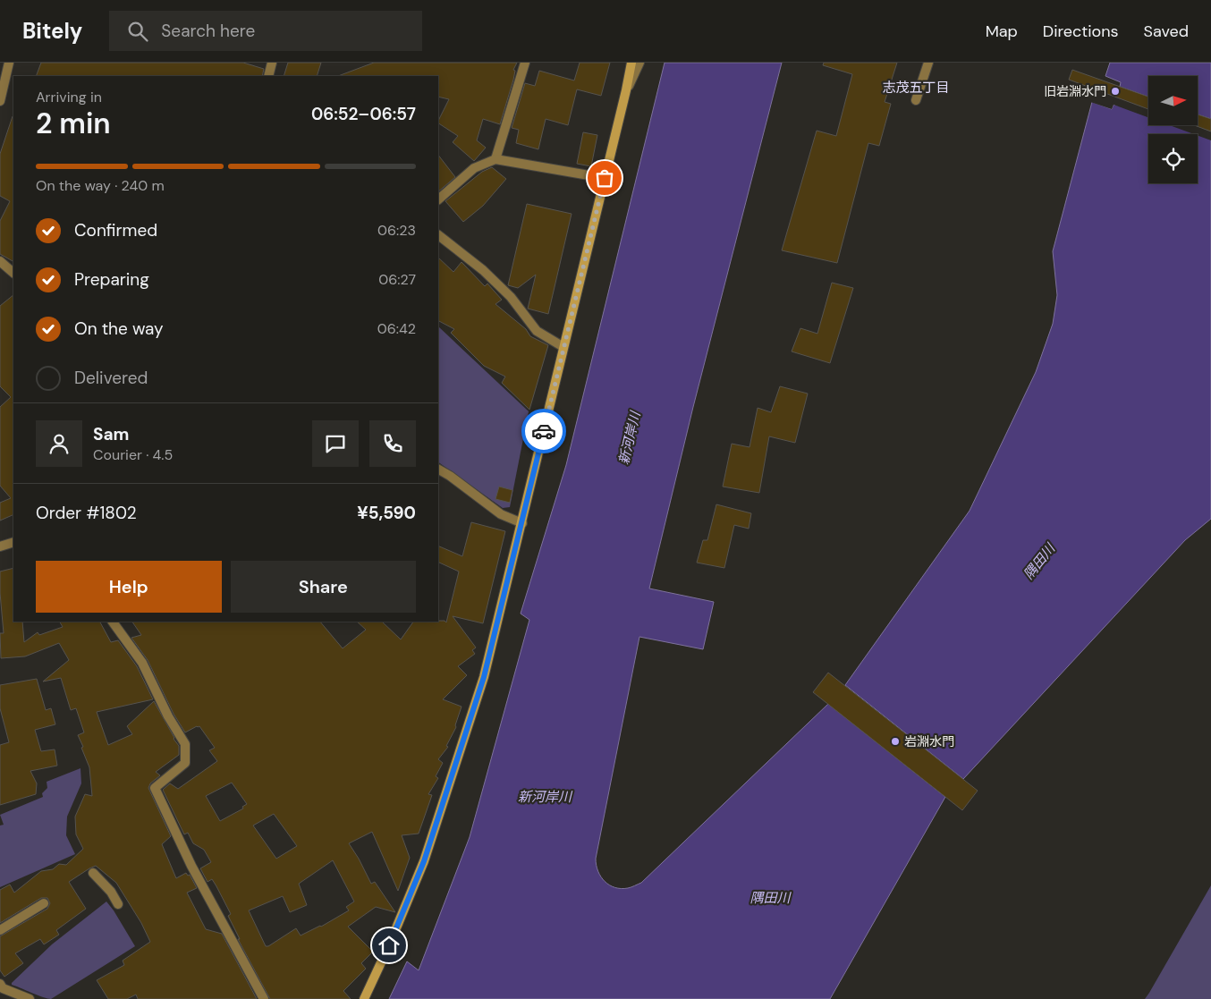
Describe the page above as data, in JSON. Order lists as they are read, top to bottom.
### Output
{
  "districts": ["志茂五丁目"],
  "water": ["新河岸川", "隅田川"],
  "places": ["旧岩淵水門", "岩淵水門"],
  "north": "right",
  "page": {
    "header": "Bitely",
    "search": "Search here",
    "nav": ["Map", "Directions", "Saved"],
    "heading": ["2 min", "Arriving in", "06:52–06:57"],
    "panel": [
      "Sam",
      "Courier · 4.5",
      "Order #1802",
      "¥5,590"
    ],
    "bar": "On the way · 240 m",
    "list": [
      ["Confirmed", "06:23"],
      ["Preparing", "06:27"],
      ["On the way", "06:42"],
      "Delivered"
    ],
    "buttons": ["Help", "Share"]
  }
}
